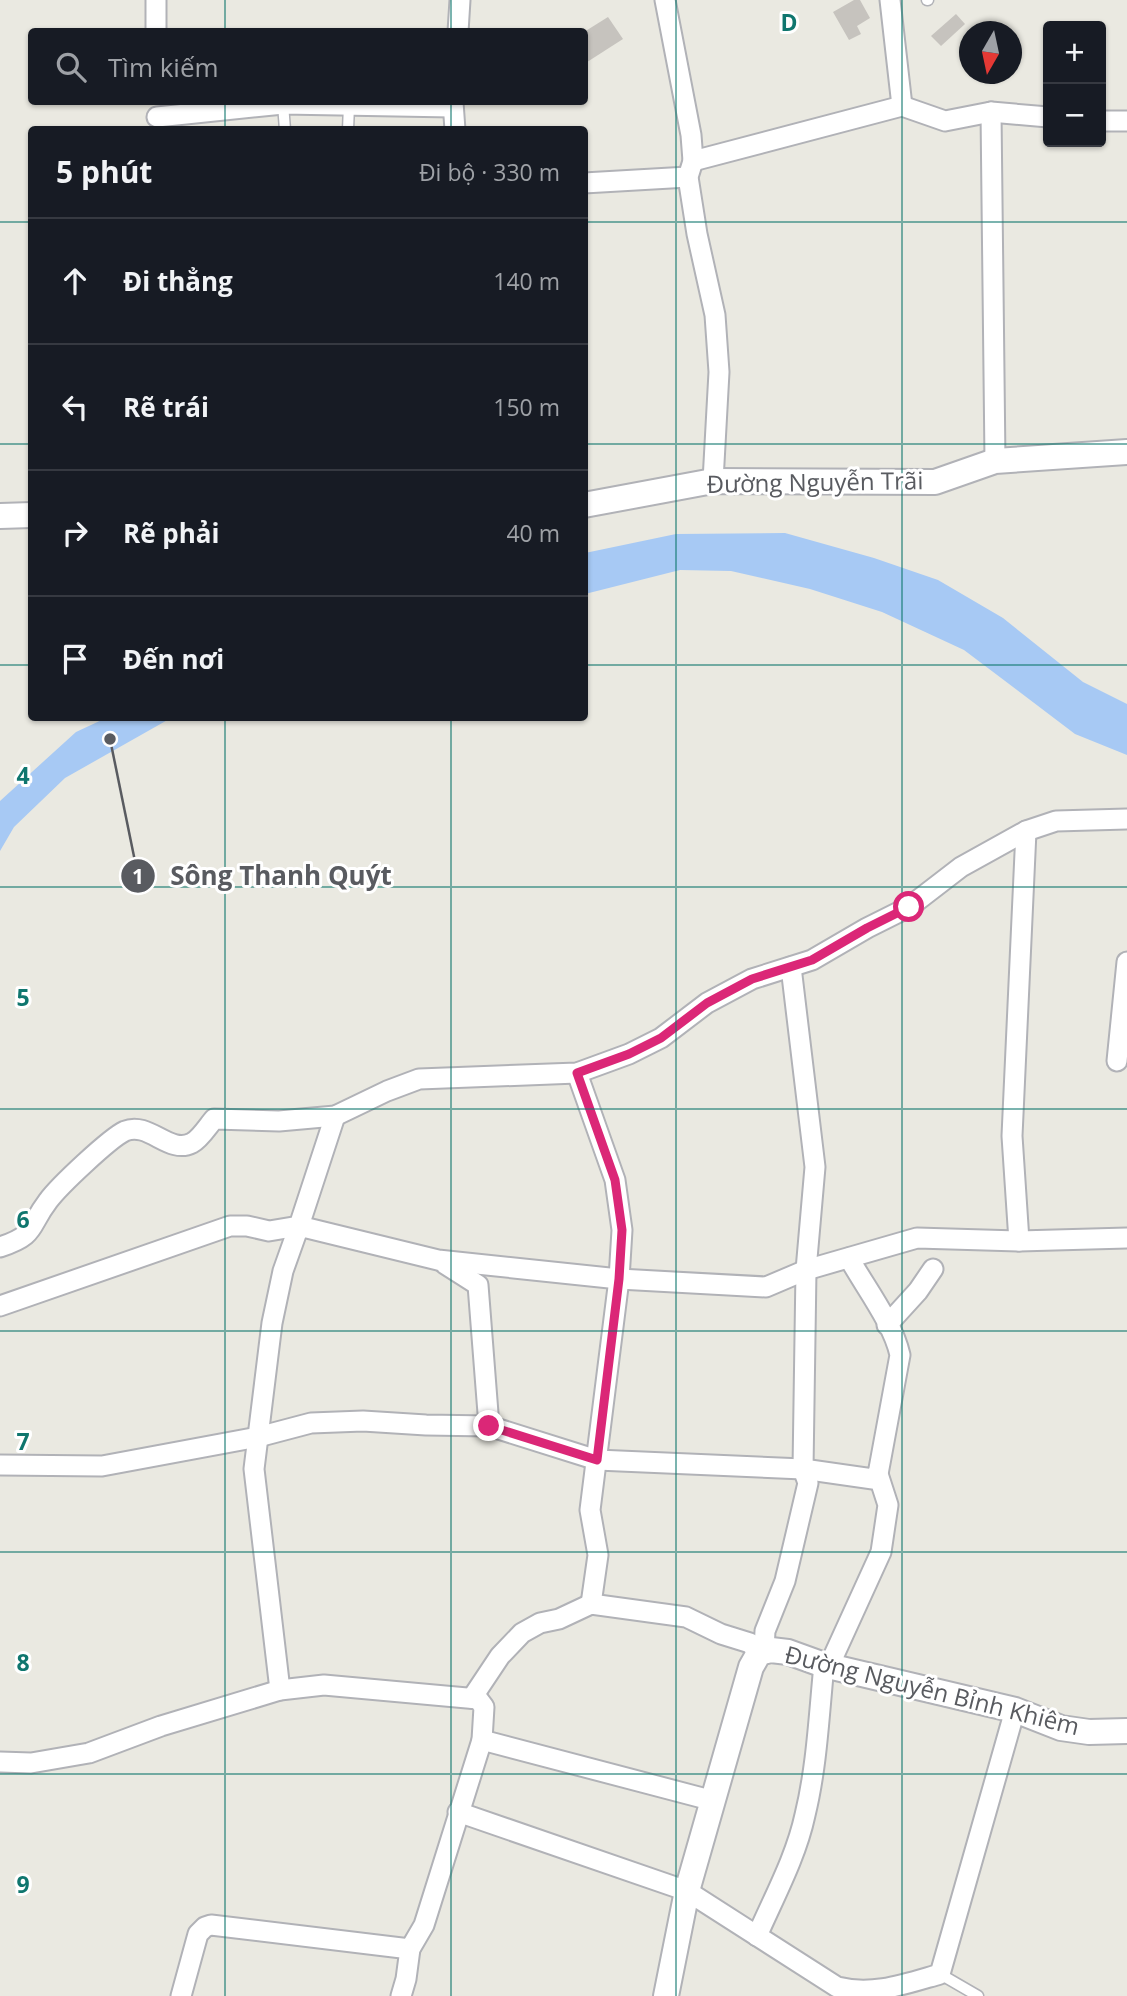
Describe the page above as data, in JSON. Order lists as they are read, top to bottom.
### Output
{
  "streets": {
    "street": ["Đường Nguyễn Trãi", "Đường Nguyễn Bỉnh Khiêm"]
  },
  "places": ["Sông Thanh Quýt"],
  "north": "bottom",
  "page": {
    "map_buttons": ["+", "−"],
    "search": "Tìm kiếm",
    "heading": ["5 phút", "Đi bộ · 330 m"],
    "list": [
      ["Đi thẳng", "140 m"],
      ["Rẽ trái", "150 m"],
      ["Rẽ phải", "40 m"],
      "Đến nơi"
    ]
  },
  "grid": {
    "columns": ["D"],
    "rows": [
      "4",
      "5",
      "6",
      "7",
      "8",
      "9"
    ]
  }
}
